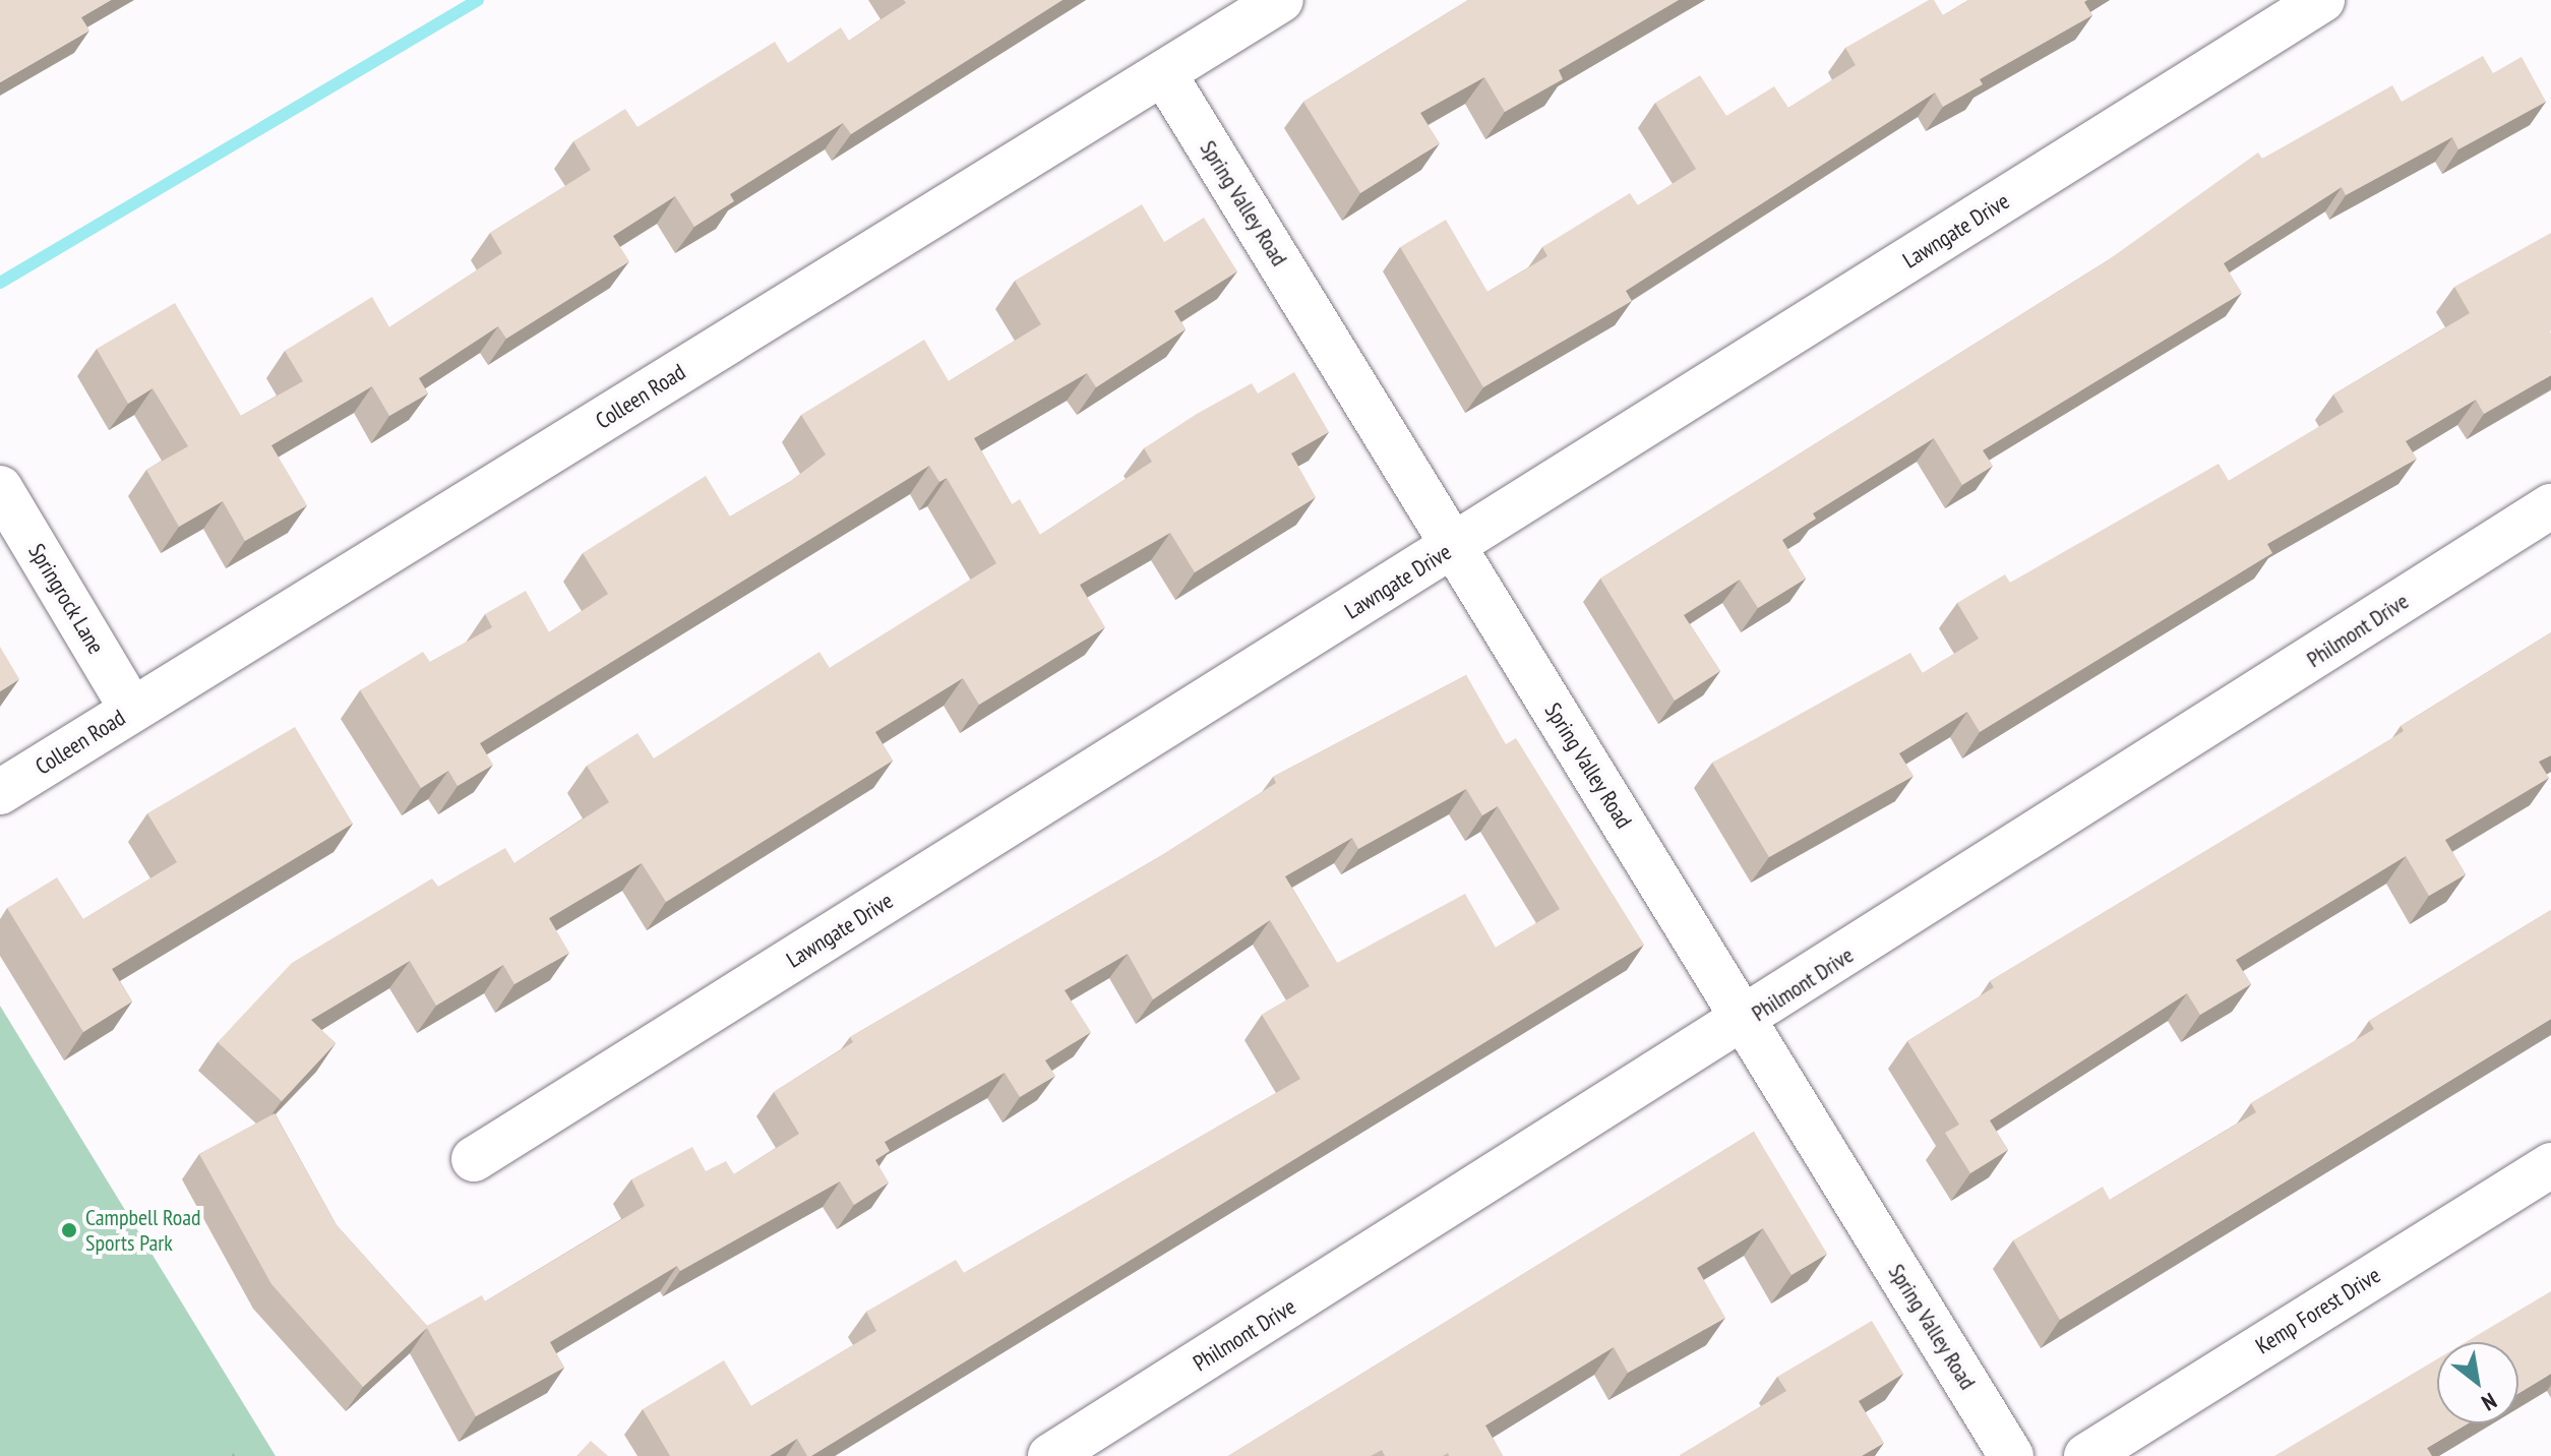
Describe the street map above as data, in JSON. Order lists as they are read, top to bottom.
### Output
{
  "streets": {
    "street": [
      "Spring Valley Road",
      "Lawngate Drive",
      "Colleen Road",
      "Springrock Lane",
      "Philmont Drive",
      "Kemp Forest Drive"
    ]
  },
  "crossings": [
    ["Spring Valley Road", "Lawngate Drive"],
    ["Spring Valley Road", "Colleen Road"],
    ["Spring Valley Road", "Philmont Drive"],
    ["Colleen Road", "Springrock Lane"]
  ],
  "places": ["Campbell Road Sports Park"],
  "north": "bottom right"
}
